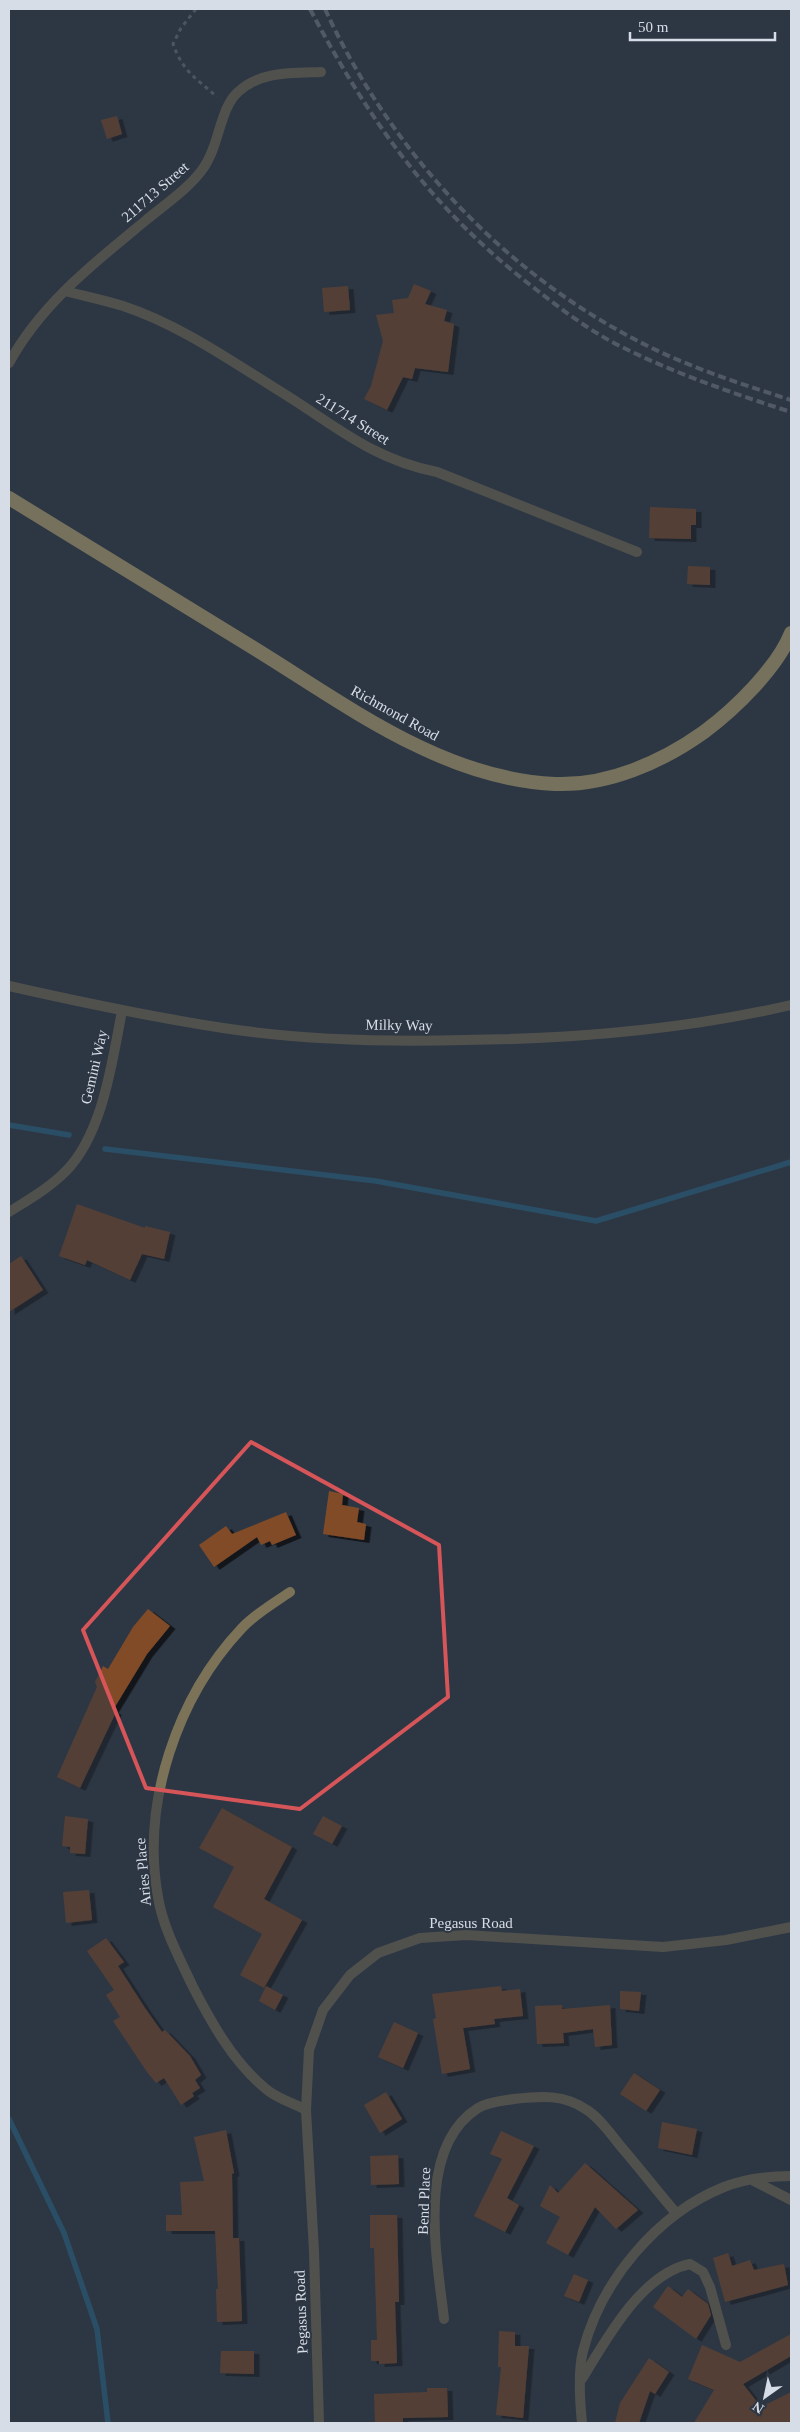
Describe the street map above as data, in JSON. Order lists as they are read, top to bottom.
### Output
{
  "streets": {
    "highway": ["Richmond Road"],
    "street": [
      "211713 Street",
      "211714 Street",
      "Milky Way",
      "Gemini Way",
      "Aries Place",
      "Pegasus Road",
      "Bend Place"
    ]
  },
  "crossings": [
    ["211713 Street", "211714 Street"],
    ["Milky Way", "Gemini Way"],
    ["Aries Place", "Pegasus Road"]
  ],
  "scale_bar": "50 m",
  "north": "bottom left"
}
